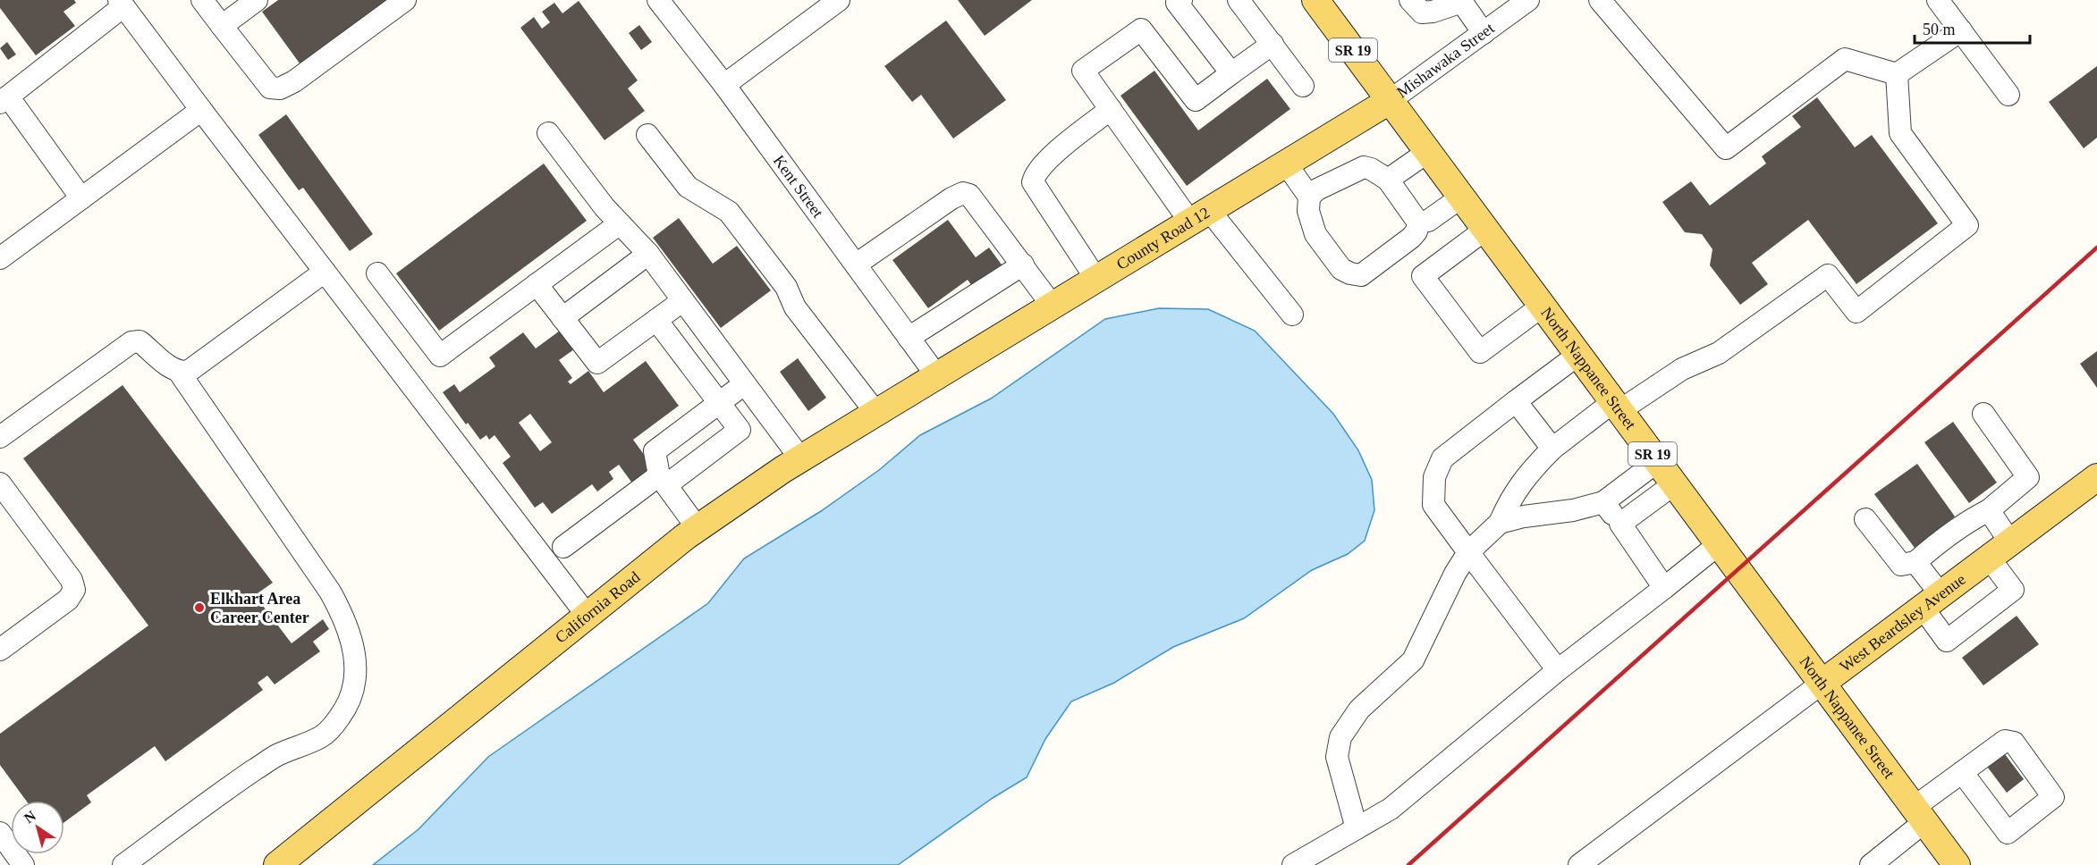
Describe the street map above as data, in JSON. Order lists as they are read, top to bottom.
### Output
{
  "streets": {
    "main road": [
      "SR 19",
      "County Road 12",
      "North Nappanee Street",
      "California Road",
      "West Beardsley Avenue"
    ],
    "street": ["Mishawaka Street", "Kent Street"]
  },
  "crossings": [
    ["Mishawaka Street", "County Road 12"],
    ["Mishawaka Street", "North Nappanee Street"],
    ["Kent Street", "County Road 12"],
    ["Kent Street", "California Road"],
    ["County Road 12", "North Nappanee Street"],
    ["County Road 12", "California Road"],
    ["North Nappanee Street", "West Beardsley Avenue"]
  ],
  "places": ["Elkhart Area Career Center"],
  "scale_bar": "50 m",
  "north": "top left"
}
